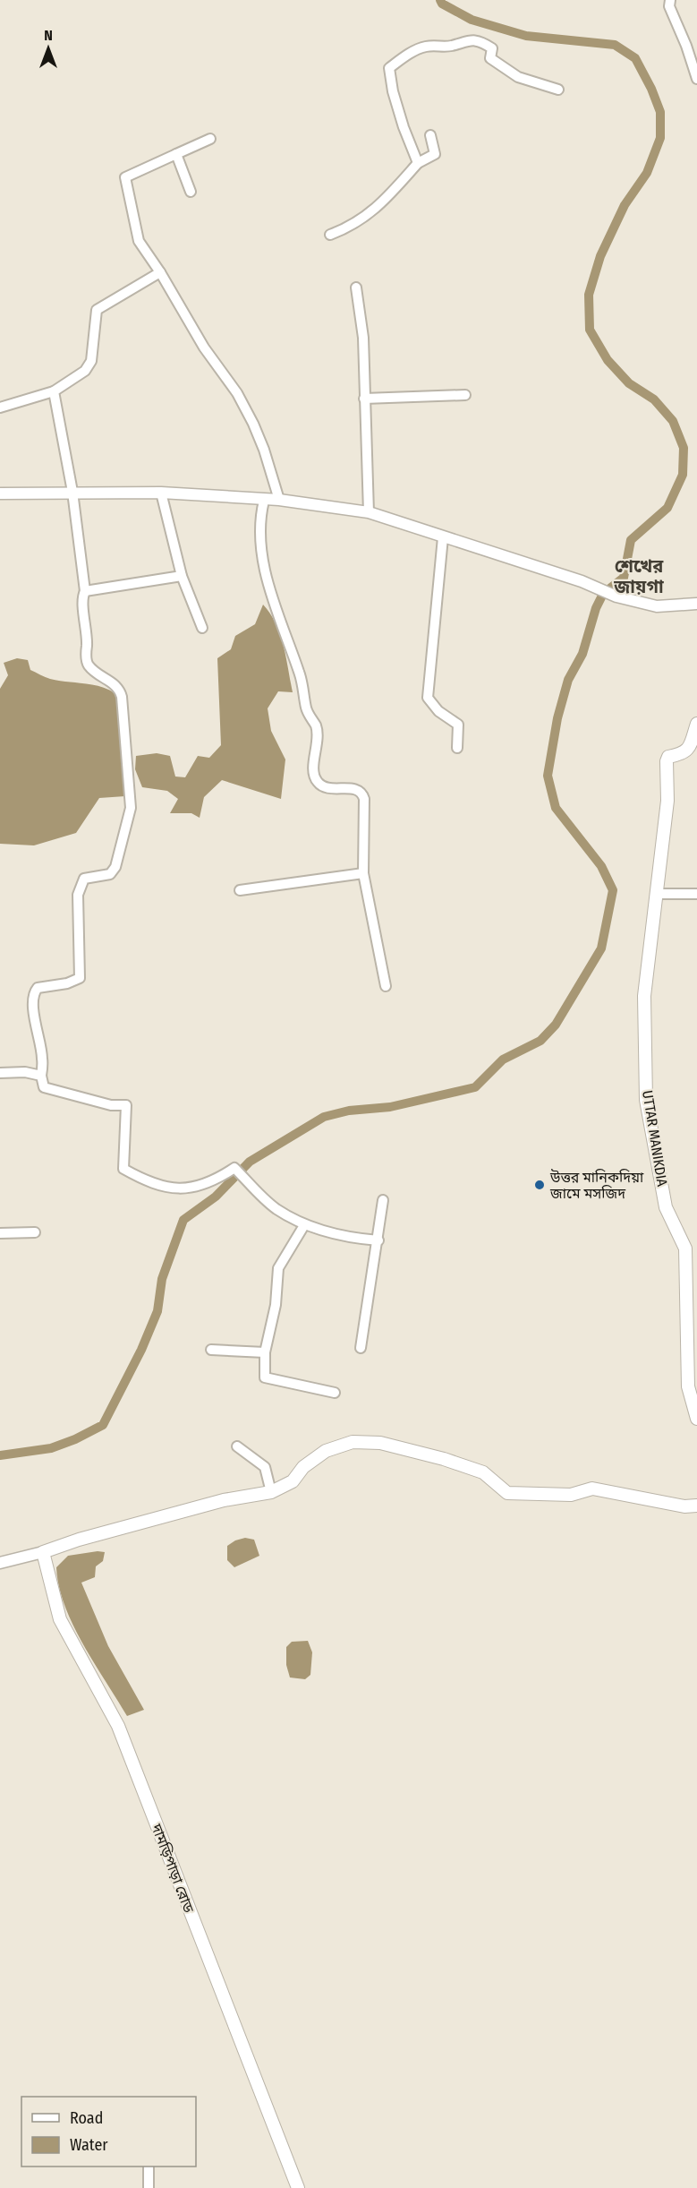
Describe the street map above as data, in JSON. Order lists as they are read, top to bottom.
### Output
{
  "streets": {
    "main road": ["UTTAR MANIKDIA", "দামড়িপাড়া রোড"]
  },
  "districts": ["শেখের জায়গা"],
  "places": ["উত্তর মানিকদিয়া জামে মসজিদ"],
  "legend": ["Road", "Water"],
  "north": "top"
}
